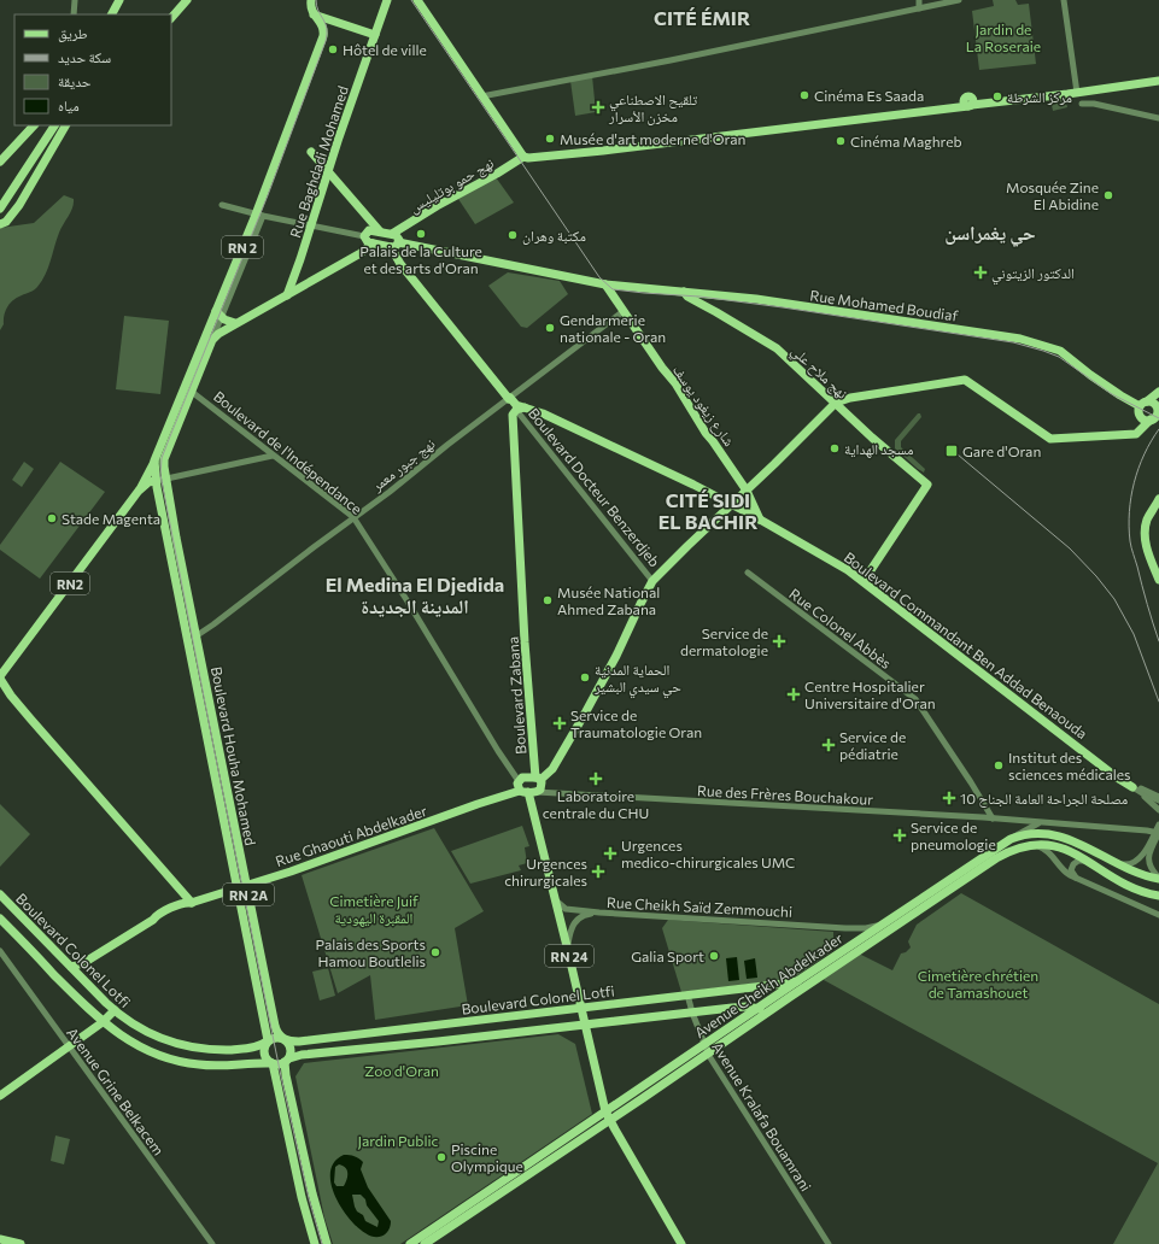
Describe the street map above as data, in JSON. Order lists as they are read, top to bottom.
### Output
{
  "streets": {
    "main road": [
      "Rue Baghdadi Mohamed",
      "نهج حمو بوتليليس",
      "RN 2",
      "Rue Mohamed Boudiaf",
      "نهج ملاح علي",
      "شارع زيغود يوسف",
      "RN2",
      "Boulevard Commandant Ben Addad Benaouda",
      "Boulevard Zabana",
      "Boulevard Houha Mohamed",
      "Rue Ghaouti Abdelkader",
      "RN 2A",
      "Boulevard Colonel Lotfi",
      "RN 24",
      "Avenue Cheikh Abdelkader"
    ],
    "street": [
      "Boulevard de l'Indépendance",
      "نهج جبور معمر",
      "Boulevard Docteur Benzerdjeb",
      "Rue Colonel Abbès",
      "Rue des Frères Bouchakour",
      "Rue Cheikh Saïd Zemmouchi",
      "Avenue Grine Belkacem",
      "Avenue Kralafa Bouamrani"
    ]
  },
  "crossings": [
    ["RN 2", "Boulevard de l'Indépendance"],
    ["RN 2", "RN2"],
    ["RN 2", "Boulevard Houha Mohamed"],
    ["Rue Mohamed Boudiaf", "نهج ملاح علي"],
    ["Rue Mohamed Boudiaf", "شارع زيغود يوسف"],
    ["نهج ملاح علي", "Boulevard Commandant Ben Addad Benaouda"],
    ["شارع زيغود يوسف", "نهج جبور معمر"],
    ["شارع زيغود يوسف", "Boulevard Commandant Ben Addad Benaouda"],
    ["Boulevard de l'Indépendance", "نهج جبور معمر"],
    ["نهج جبور معمر", "Boulevard Commandant Ben Addad Benaouda"],
    ["نهج جبور معمر", "Boulevard Houha Mohamed"],
    ["Boulevard Docteur Benzerdjeb", "Boulevard Commandant Ben Addad Benaouda"],
    ["Boulevard Docteur Benzerdjeb", "Boulevard Zabana"],
    ["RN2", "Boulevard Houha Mohamed"],
    ["Rue Colonel Abbès", "Rue des Frères Bouchakour"],
    ["Boulevard Commandant Ben Addad Benaouda", "Boulevard Zabana"],
    ["Boulevard Houha Mohamed", "Rue Ghaouti Abdelkader"],
    ["Boulevard Houha Mohamed", "Boulevard Colonel Lotfi"],
    ["Rue des Frères Bouchakour", "Rue Ghaouti Abdelkader"],
    ["Rue des Frères Bouchakour", "RN 24"],
    ["Rue Ghaouti Abdelkader", "Boulevard Colonel Lotfi"],
    ["Rue Ghaouti Abdelkader", "RN 24"],
    ["Rue Cheikh Saïd Zemmouchi", "RN 24"],
    ["Rue Cheikh Saïd Zemmouchi", "Avenue Cheikh Abdelkader"],
    ["Boulevard Colonel Lotfi", "RN 24"],
    ["Boulevard Colonel Lotfi", "Avenue Cheikh Abdelkader"],
    ["Boulevard Colonel Lotfi", "Avenue Kralafa Bouamrani"],
    ["RN 24", "Avenue Cheikh Abdelkader"],
    ["Avenue Cheikh Abdelkader", "Avenue Kralafa Bouamrani"]
  ],
  "districts": [
    "CITÉ ÉMIR",
    "حي يغمراسن",
    "CITÉ SIDI EL BACHIR",
    "El Medina El Djedida المدينة الجديدة"
  ],
  "parks": [
    "Jardin de La Roseraie",
    "Cimetière Juif المقبرة اليهودية",
    "Cimetière chrétien de Tamashouet",
    "Zoo d'Oran",
    "Jardin Public"
  ],
  "places": {
    "other": [
      "Hôtel de ville",
      "Cinéma Es Saada",
      "مركز الشرطة",
      "Musée d'art moderne d'Oran",
      "Cinéma Maghreb",
      "Mosquée Zine El Abidine",
      "Palais de la Culture et des arts d'Oran",
      "مكتبة وهران",
      "Gendarmerie nationale - Oran",
      "مسجد الهداية",
      "Stade Magenta",
      "Musée National Ahmed Zabana",
      "الحماية المدنية حي سيدي البشير",
      "Institut des sciences médicales",
      "Palais des Sports Hamou Boutlelis",
      "Galia Sport",
      "Piscine Olympique"
    ],
    "health": [
      "تلقيح الاصطناعي مخزن الأسرار",
      "الدكتور الزيتوني",
      "Service de dermatologie",
      "Centre Hospitalier Universitaire d'Oran",
      "Service de Traumatologie Oran",
      "Service de pédiatrie",
      "Laboratoire centrale du CHU",
      "مصلحة الجراحة العامة الجناح 10",
      "Service de pneumologie",
      "Urgences medico-chirurgicales UMC",
      "Urgences chirurgicales"
    ],
    "transit": ["Gare d'Oran"]
  },
  "legend": [
    "طريق",
    "سكة حديد",
    "حديقة",
    "مياه"
  ]
}
